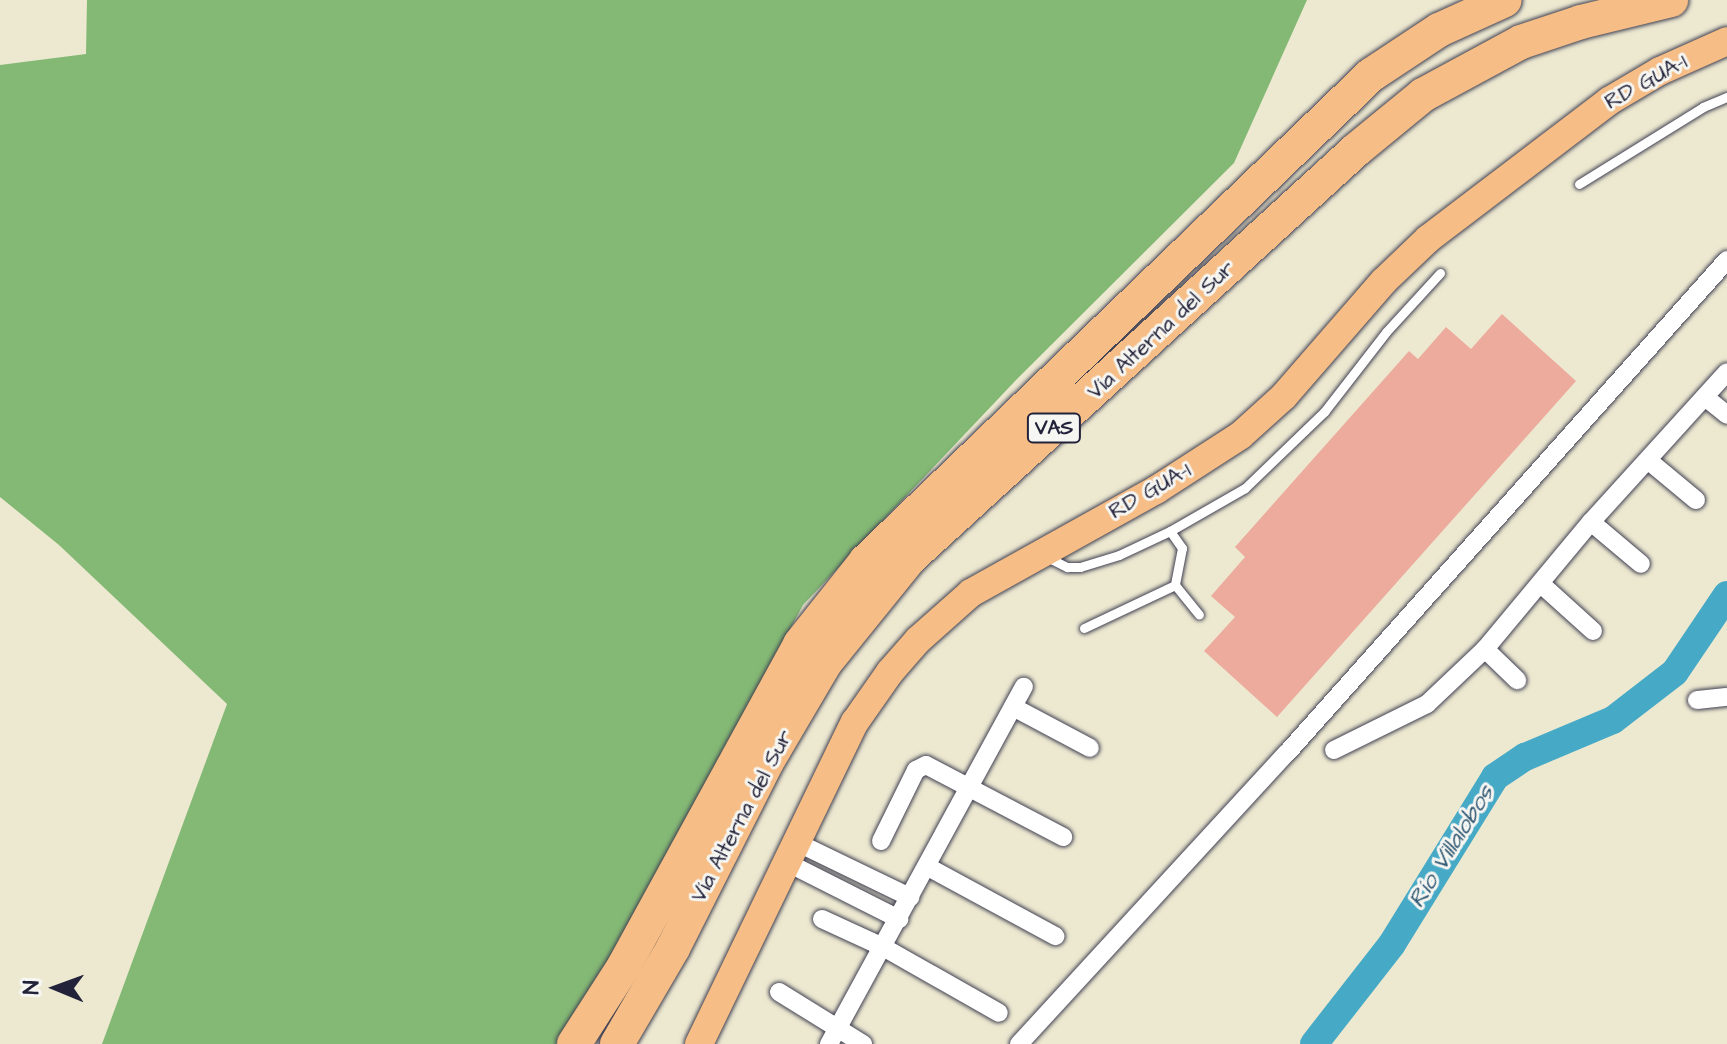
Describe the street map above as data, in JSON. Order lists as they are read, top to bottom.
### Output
{
  "streets": {
    "highway": ["Vía Alterna del Sur", "VAS"],
    "main road": ["RD GUA-1"]
  },
  "water": ["Río Villalobos"],
  "north": "left"
}
